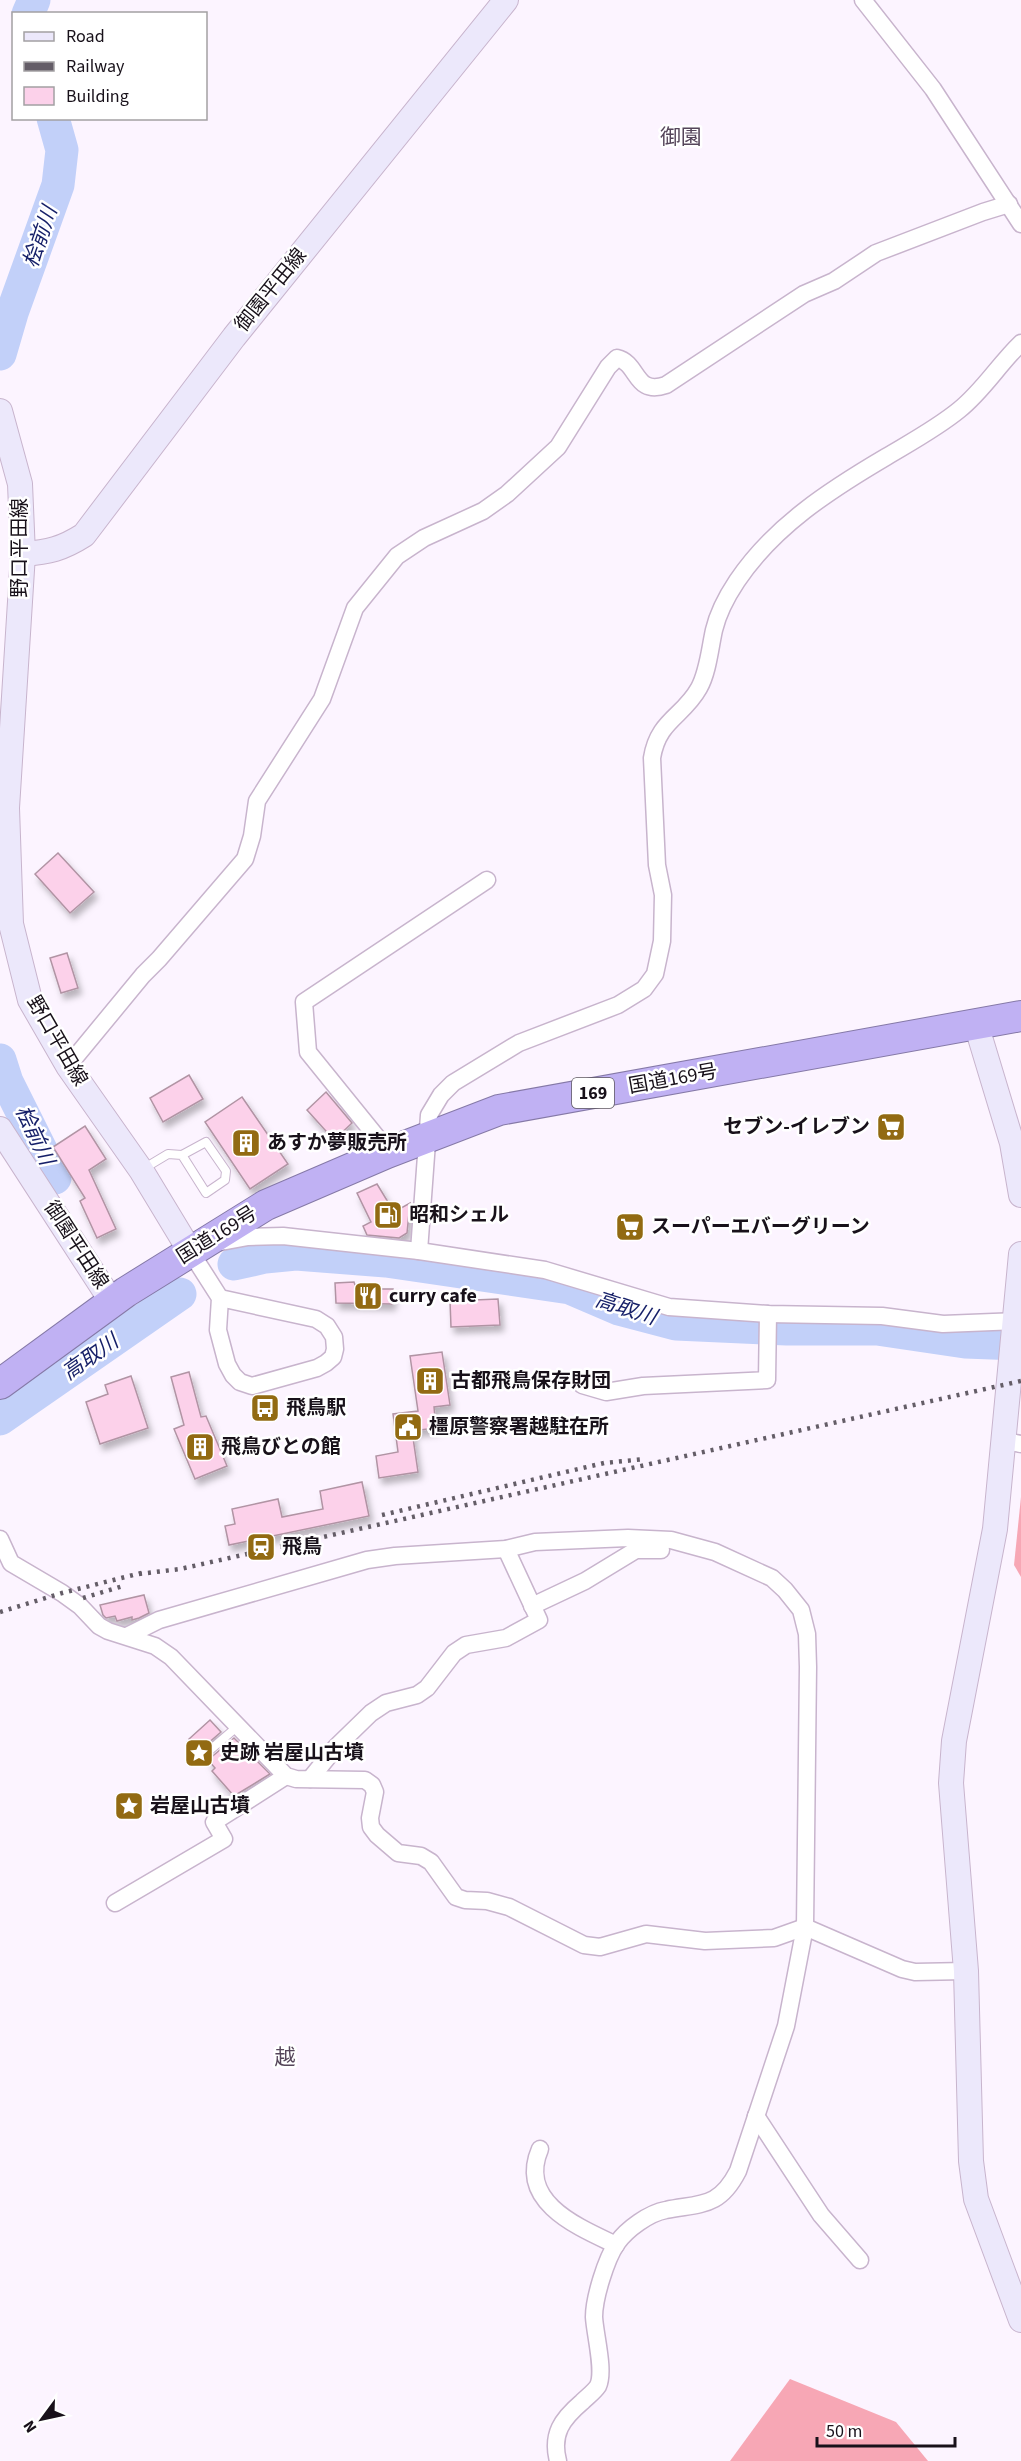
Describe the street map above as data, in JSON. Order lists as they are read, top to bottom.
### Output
{
  "streets": {
    "highway": ["国道169号", "169"],
    "main road": ["御園平田線", "野口平田線"]
  },
  "crossings": [
    ["御園平田線", "野口平田線"],
    ["御園平田線", "国道169号"],
    ["野口平田線", "国道169号"]
  ],
  "districts": ["御園", "越"],
  "water": ["桧前川", "高取川"],
  "places": {
    "supermarket": ["セブン-イレブン", "スーパーエバーグリーン"],
    "building": ["あすか夢販売所", "古都飛鳥保存財団", "飛鳥びとの館"],
    "fuel station": ["昭和シェル"],
    "restaurant": ["curry cafe"],
    "bus stop": ["飛鳥駅"],
    "public building": ["橿原警察署越駐在所"],
    "station": ["飛鳥"],
    "place": ["史跡 岩屋山古墳", "岩屋山古墳"]
  },
  "legend": ["Road", "Railway", "Building"],
  "scale_bar": "50 m",
  "north": "bottom left"
}
